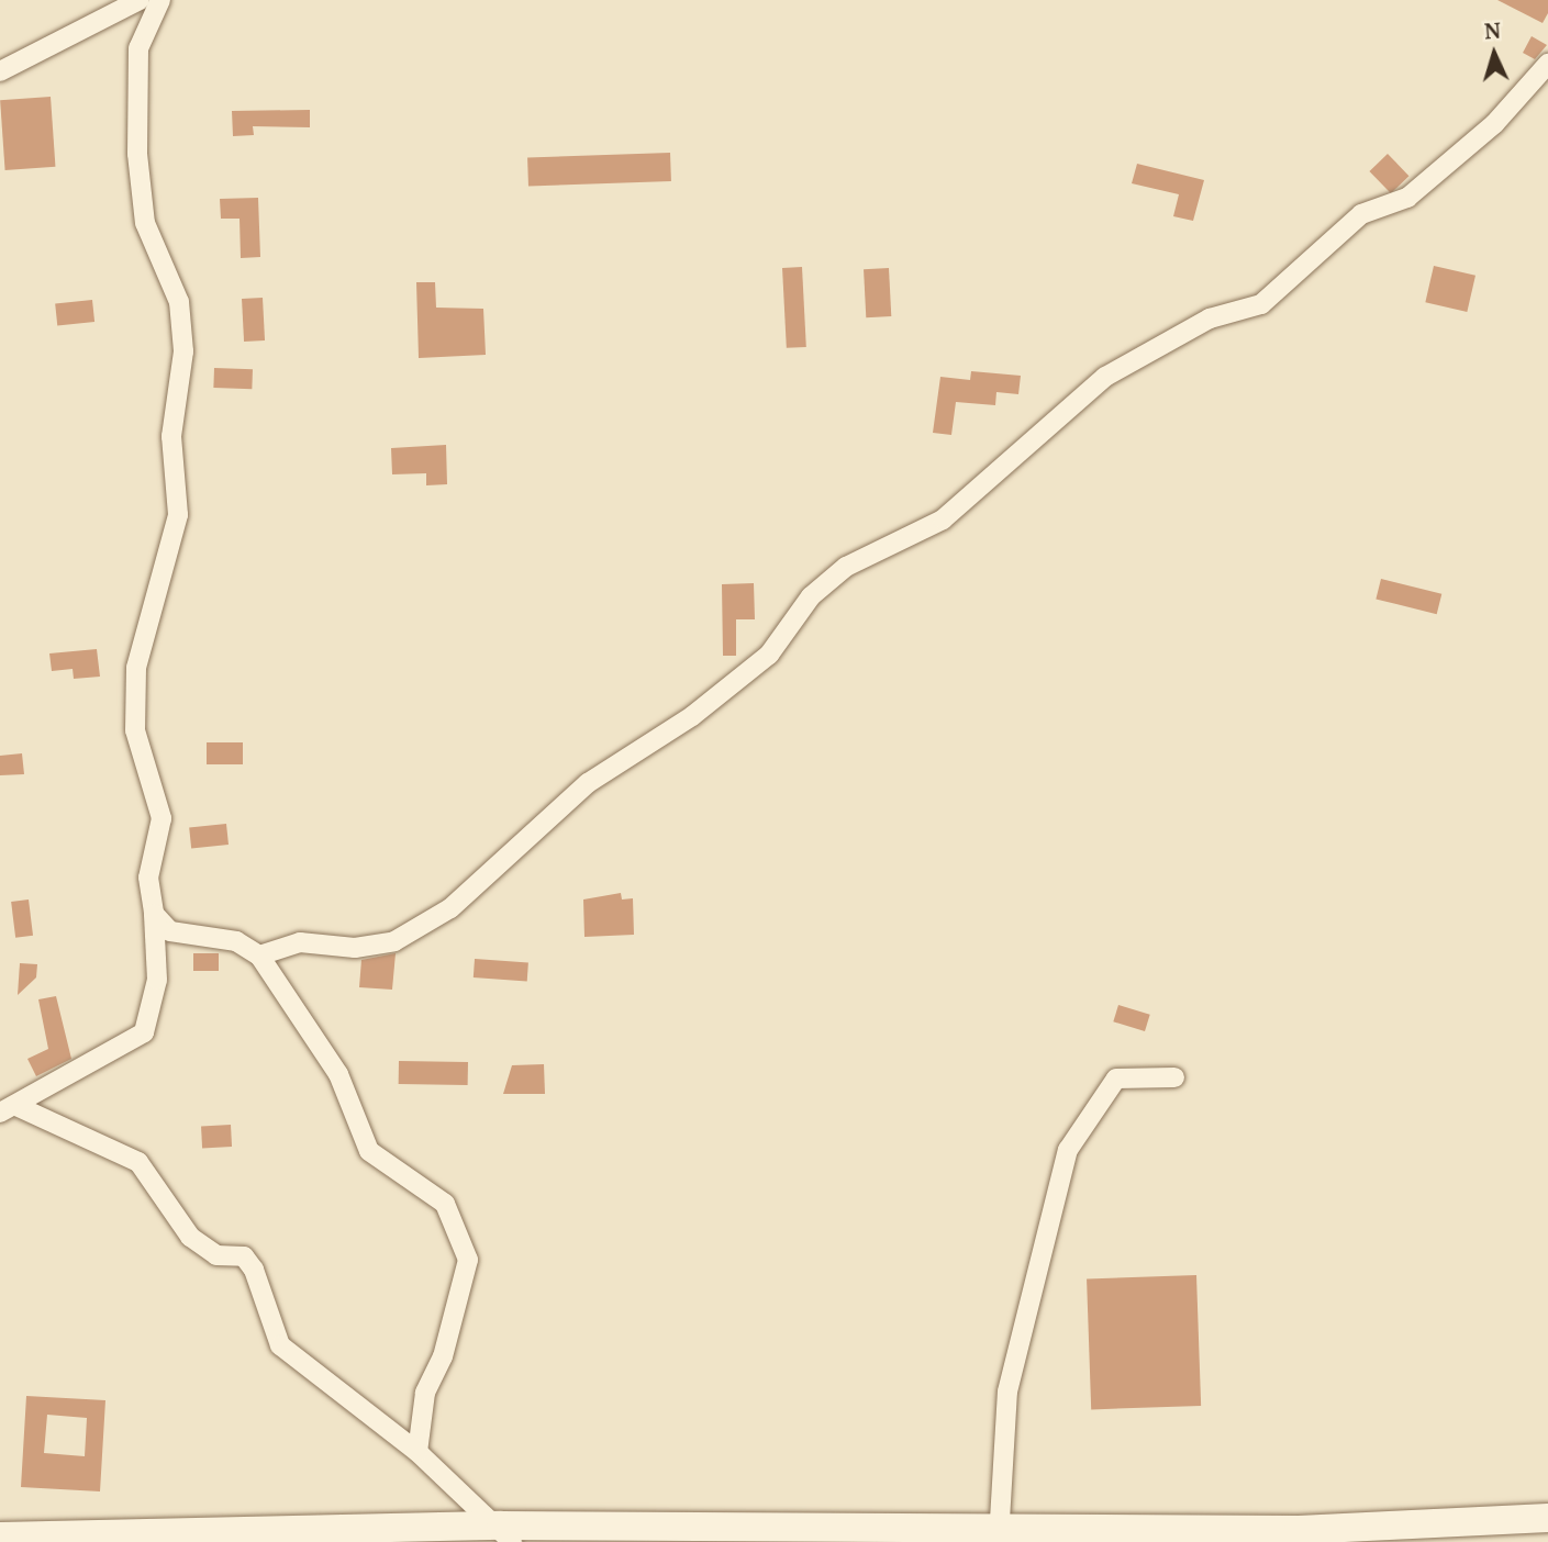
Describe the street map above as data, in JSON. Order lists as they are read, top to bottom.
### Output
{
  "north": "top"
}
